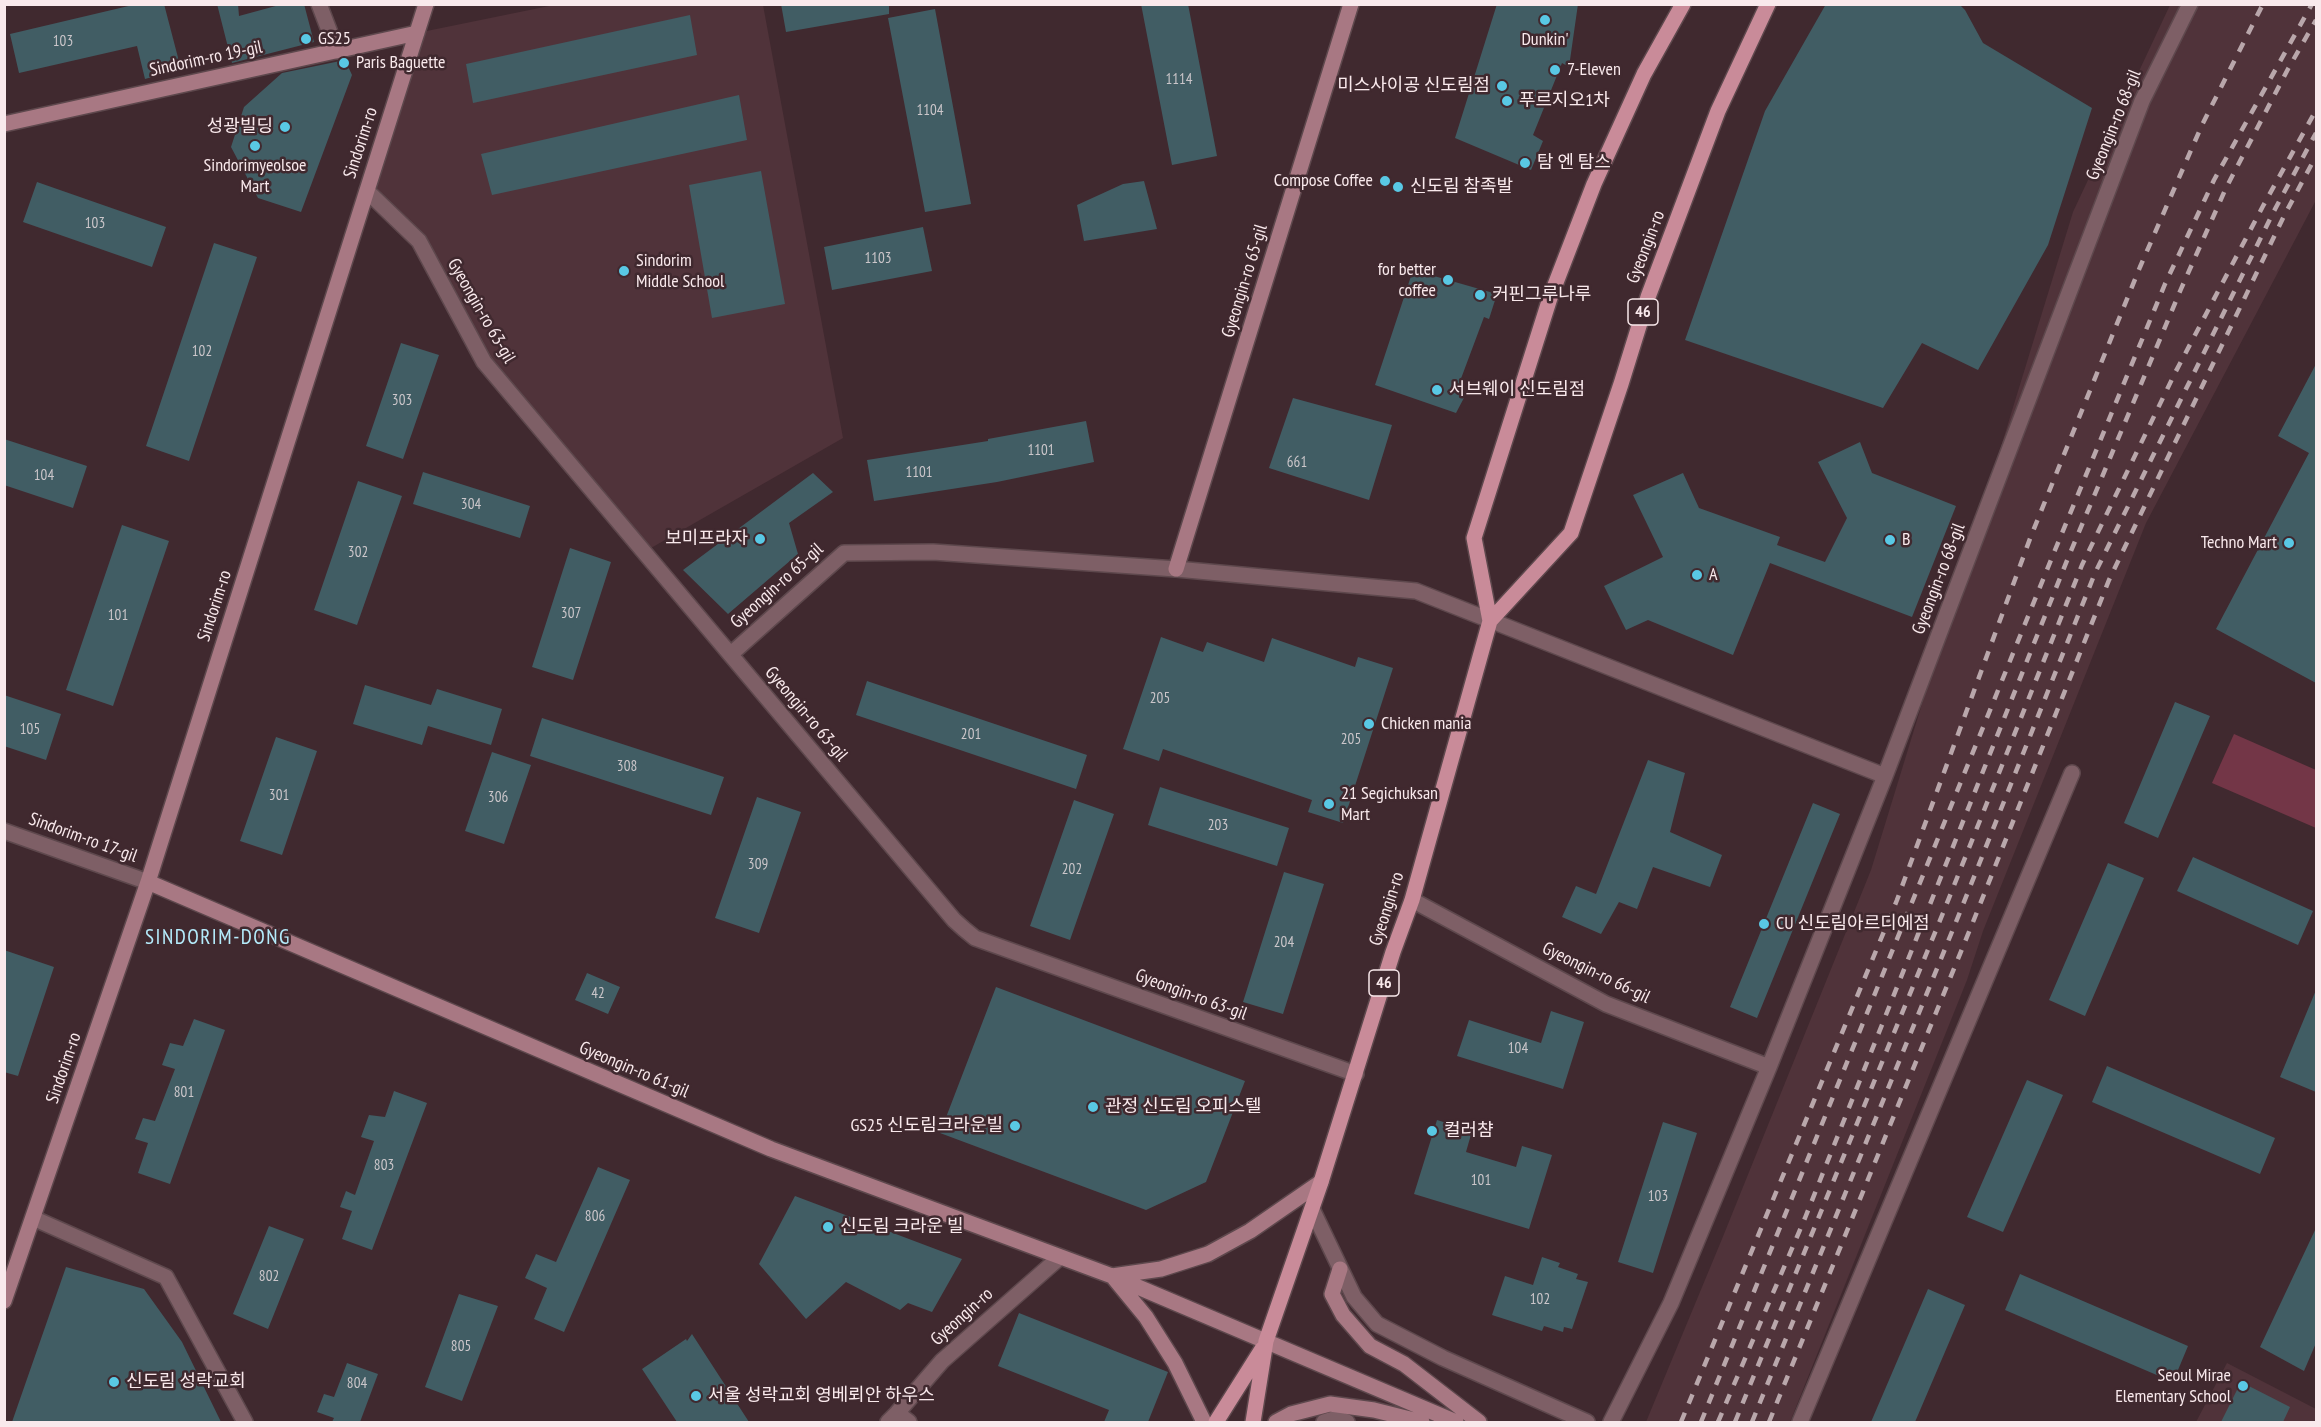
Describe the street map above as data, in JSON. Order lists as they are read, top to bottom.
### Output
{
  "streets": {
    "main road": ["Gyeongin-ro", "46"],
    "street": [
      "Sindorim-ro 19-gil",
      "Gyeongin-ro 68-gil",
      "Sindorim-ro",
      "Gyeongin-ro 65-gil",
      "Gyeongin-ro 63-gil",
      "Sindorim-ro 17-gil",
      "Gyeongin-ro 66-gil",
      "Gyeongin-ro 61-gil"
    ]
  },
  "crossings": [
    ["Sindorim-ro 19-gil", "Sindorim-ro"],
    ["Sindorim-ro", "Gyeongin-ro 63-gil"],
    ["Sindorim-ro", "Sindorim-ro 17-gil"],
    ["Sindorim-ro", "Gyeongin-ro 61-gil"],
    ["Gyeongin-ro", "Gyeongin-ro 65-gil"],
    ["Gyeongin-ro", "Gyeongin-ro 63-gil"],
    ["Gyeongin-ro", "Gyeongin-ro 66-gil"],
    ["Gyeongin-ro", "Gyeongin-ro 61-gil"],
    ["Gyeongin-ro 65-gil", "Gyeongin-ro 63-gil"],
    ["Sindorim-ro 17-gil", "Gyeongin-ro 61-gil"]
  ],
  "districts": ["SINDORIM-DONG"],
  "places": [
    "Dunkin'",
    "GS25",
    "Paris Baguette",
    "7-Eleven",
    "미스사이공 신도림점",
    "푸르지오1차",
    "성광빌딩",
    "Sindorimyeolsoe Mart",
    "탐 엔 탐스",
    "Compose Coffee",
    "신도림 참족발",
    "Sindorim Middle School",
    "for better coffee",
    "커핀그루나루",
    "서브웨이 신도림점",
    "보미프라자",
    "B",
    "Techno Mart",
    "A",
    "Chicken mania",
    "21 Segichuksan Mart",
    "CU 신도림아르디에점",
    "관정 신도림 오피스텔",
    "GS25 신도림크라운빌",
    "컬러챰",
    "신도림 크라운 빌",
    "신도림 성락교회",
    "Seoul Mirae Elementary School",
    "서울 성락교회 영베뢰안 하우스"
  ],
  "house_numbers": [
    "103",
    "1114",
    "1104",
    "103",
    "1103",
    "102",
    "303",
    "1101",
    "661",
    "1101",
    "104",
    "304",
    "302",
    "307",
    "101",
    "205",
    "105",
    "201",
    "205",
    "308",
    "301",
    "306",
    "203",
    "309",
    "202",
    "204",
    "42",
    "104",
    "801",
    "803",
    "101",
    "103",
    "806",
    "802",
    "102",
    "805",
    "804"
  ]
}
